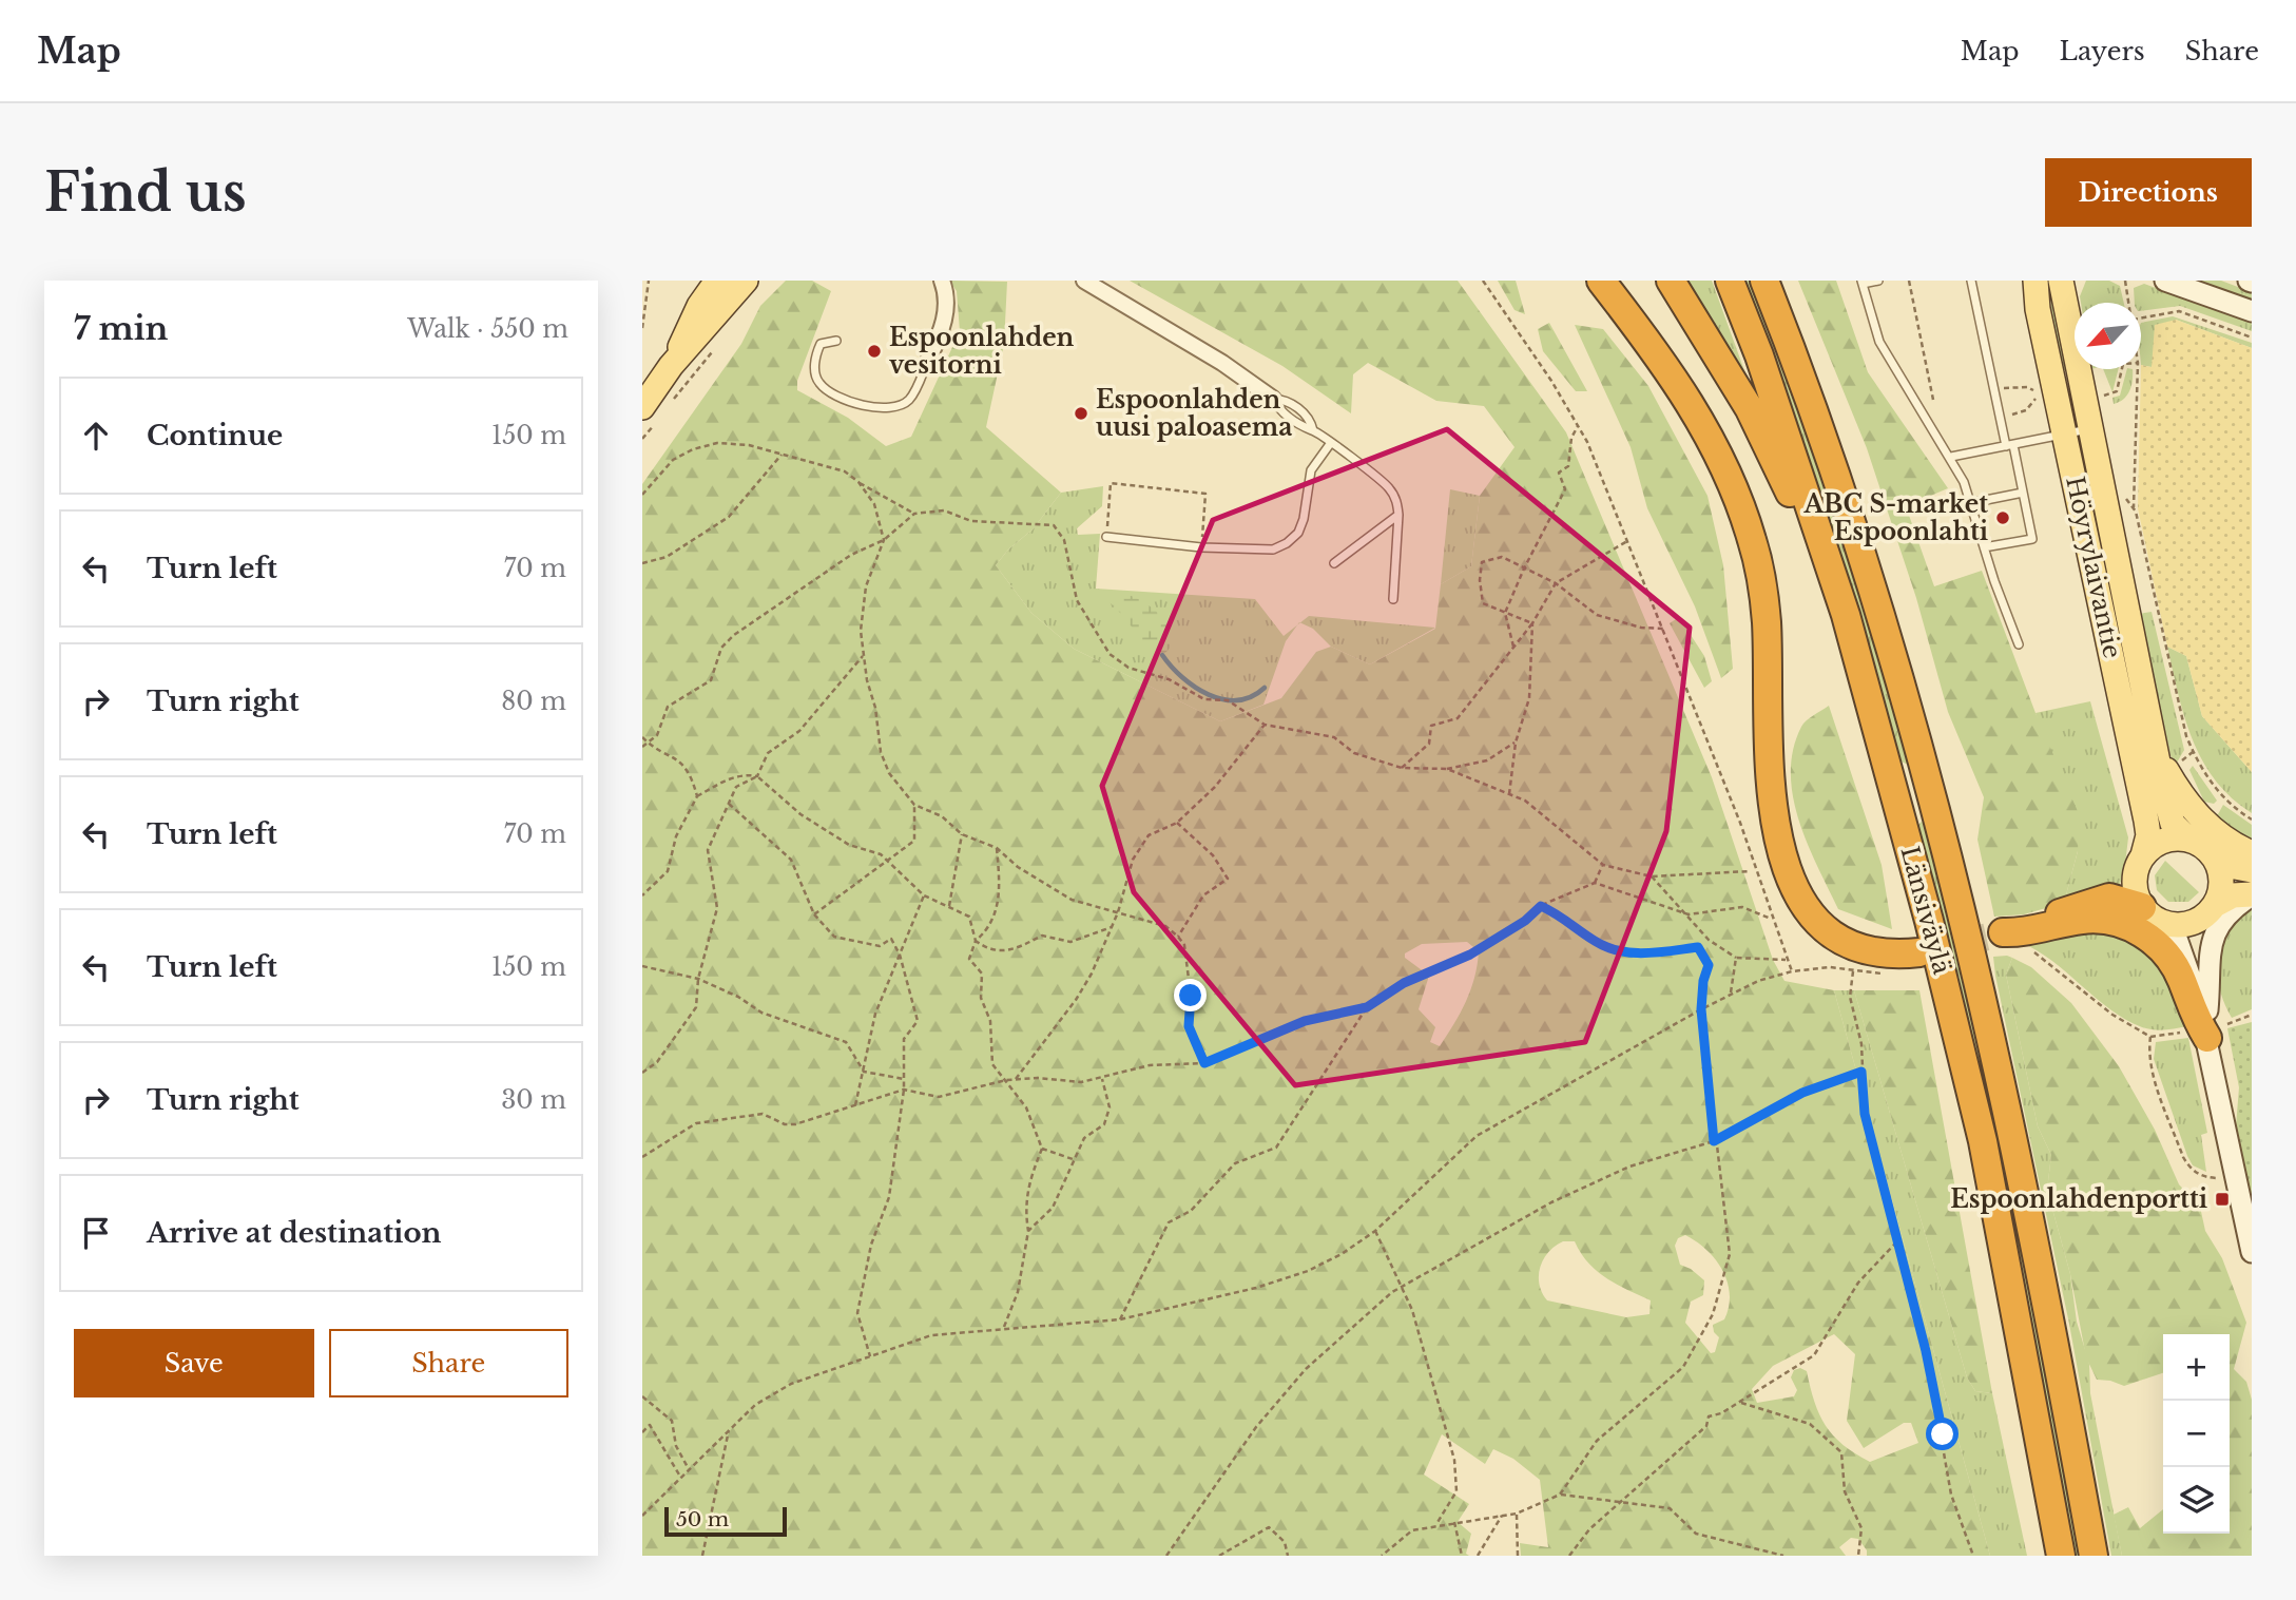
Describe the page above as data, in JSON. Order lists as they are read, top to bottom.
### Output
{
  "streets": {
    "highway": ["Länsiväylä"],
    "main road": ["Höyrylaivantie"]
  },
  "places": {
    "other": ["Espoonlahden vesitorni", "Espoonlahden uusi paloasema", "ABC S-market Espoonlahti"],
    "transit": ["Espoonlahdenportti"]
  },
  "scale_bar": "50 m",
  "north": "bottom left",
  "page": {
    "header": "Map",
    "nav": ["Map", "Layers", "Share"],
    "buttons": [
      "Directions",
      ["Save", "Share"]
    ],
    "title": "Find us",
    "heading": ["7 min", "Walk · 550 m"],
    "list": [
      ["Continue", "150 m"],
      ["Turn left", "70 m"],
      ["Turn right", "80 m"],
      ["Turn left", "70 m"],
      ["Turn left", "150 m"],
      ["Turn right", "30 m"],
      "Arrive at destination"
    ],
    "map_buttons": ["+", "−"],
    "scale": "50 m"
  }
}
